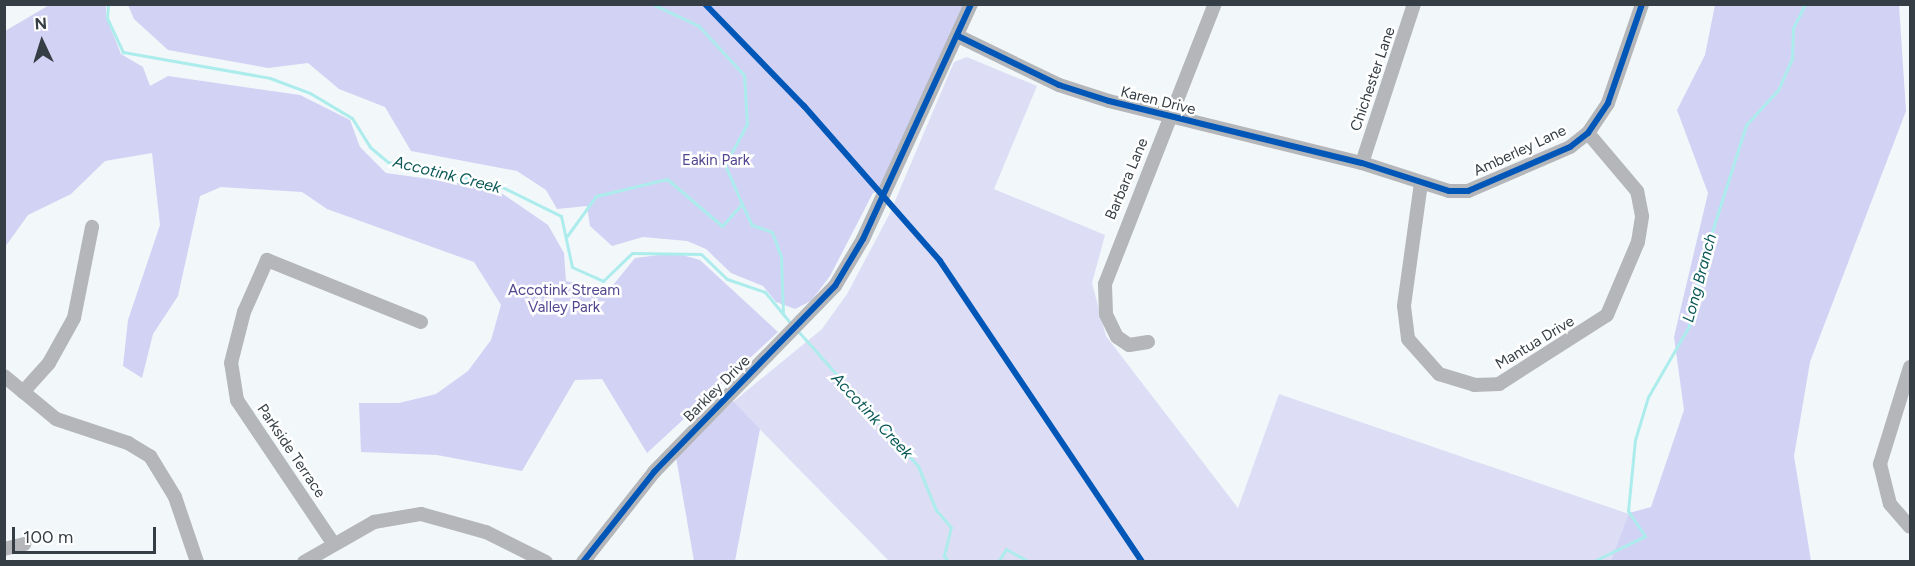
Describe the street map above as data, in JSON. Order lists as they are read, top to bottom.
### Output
{
  "streets": {
    "street": [
      "Chichester Lane",
      "Karen Drive",
      "Amberley Lane",
      "Barbara Lane",
      "Mantua Drive",
      "Barkley Drive",
      "Parkside Terrace"
    ]
  },
  "crossings": [
    ["Chichester Lane", "Karen Drive"],
    ["Chichester Lane", "Amberley Lane"],
    ["Karen Drive", "Amberley Lane"],
    ["Karen Drive", "Barbara Lane"],
    ["Karen Drive", "Barkley Drive"],
    ["Amberley Lane", "Mantua Drive"]
  ],
  "water": ["Accotink Creek", "Long Branch"],
  "parks": ["Eakin Park", "Accotink Stream Valley Park"],
  "scale_bar": "100 m",
  "north": "top"
}
